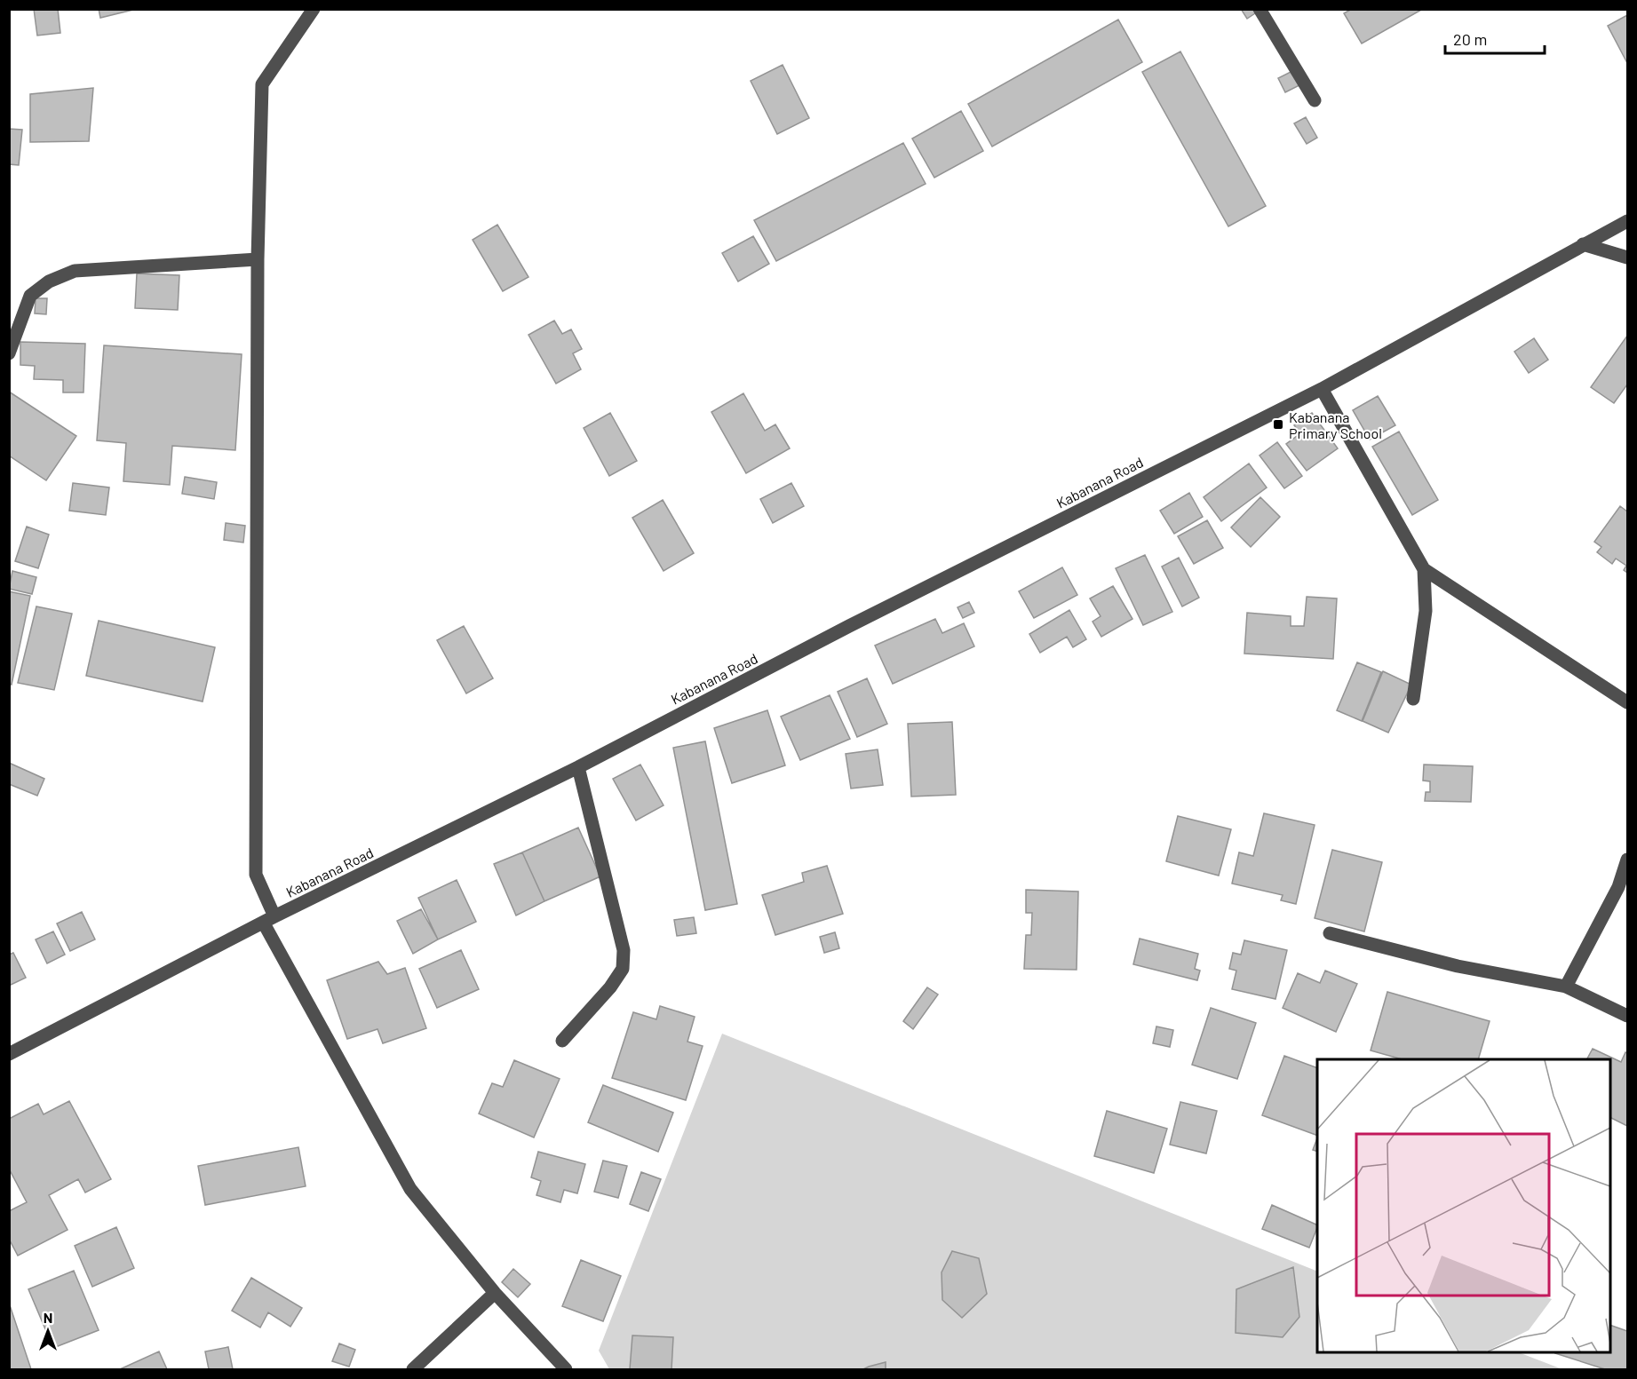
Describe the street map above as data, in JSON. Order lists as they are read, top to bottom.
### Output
{
  "streets": {
    "street": ["Kabanana Road"]
  },
  "places": {
    "transit": ["Kabanana Primary School"]
  },
  "scale_bar": "20 m",
  "north": "top"
}
